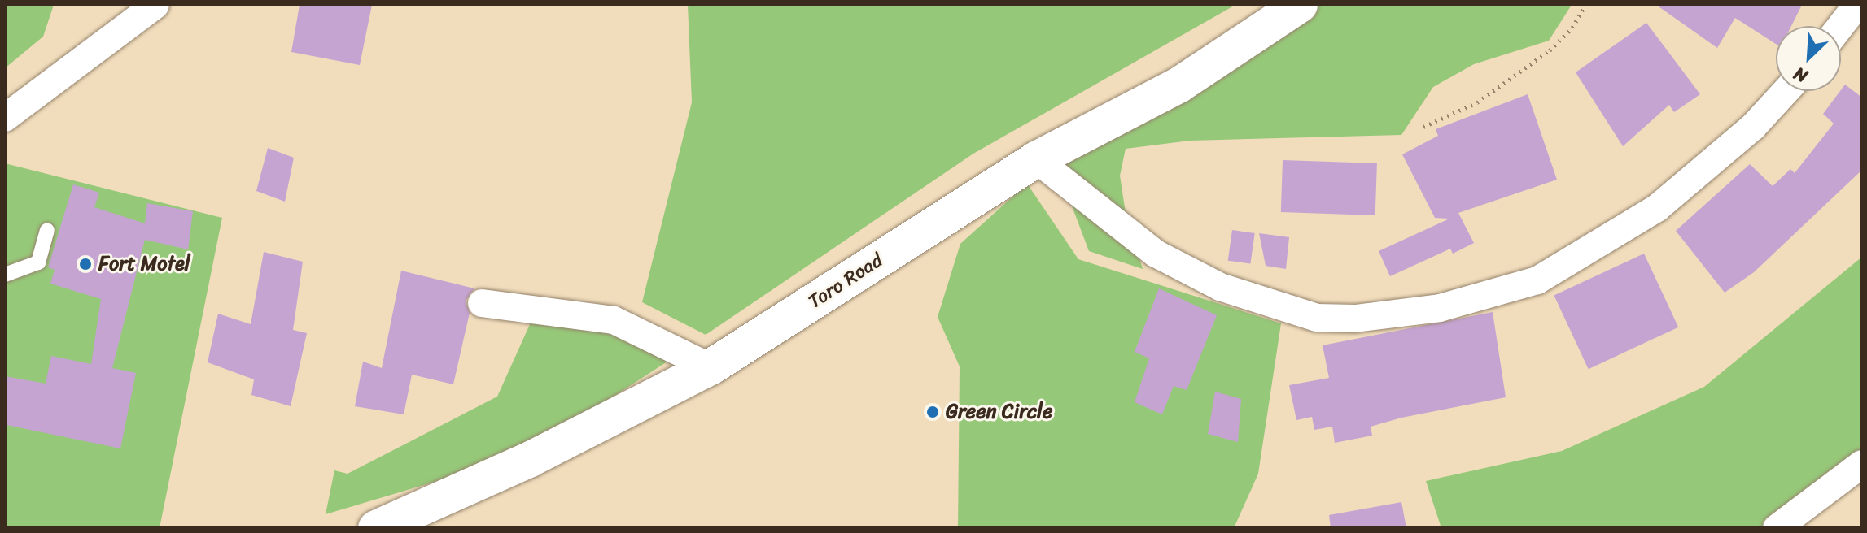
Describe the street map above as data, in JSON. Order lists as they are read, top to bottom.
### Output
{
  "streets": {
    "main road": ["Toro Road"]
  },
  "places": ["Fort Motel", "Green Circle"],
  "north": "bottom left"
}
